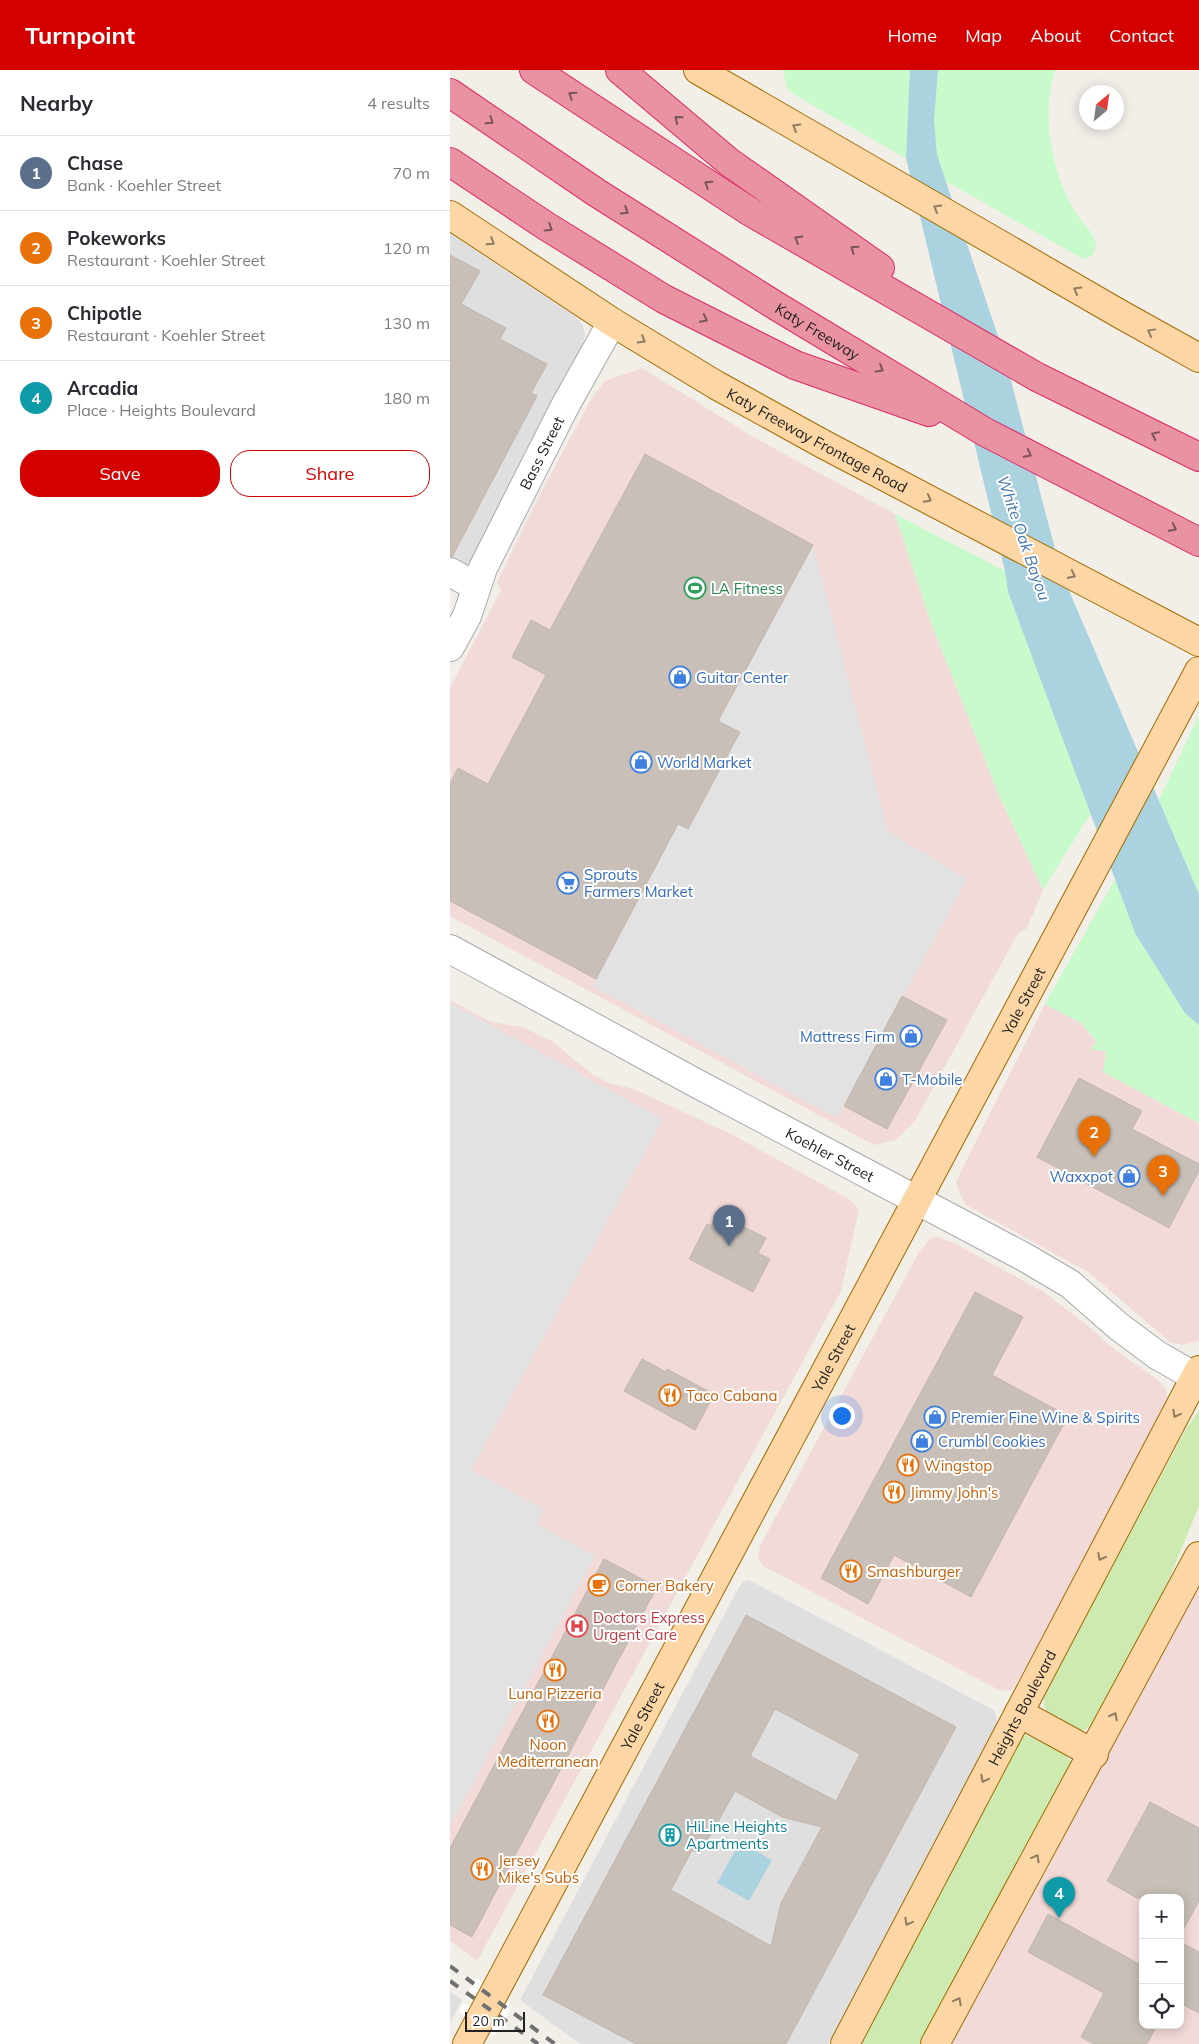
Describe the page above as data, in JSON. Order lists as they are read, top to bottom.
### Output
{
  "streets": {
    "highway": ["Katy Freeway"],
    "main road": ["Katy Freeway Frontage Road", "Yale Street", "Heights Boulevard"],
    "street": ["Bass Street", "Koehler Street"]
  },
  "crossings": [
    ["Katy Freeway Frontage Road", "Bass Street"],
    ["Yale Street", "Koehler Street"],
    ["Koehler Street", "Heights Boulevard"]
  ],
  "one_way": ["Katy Freeway Frontage Road"],
  "water": ["White Oak Bayou"],
  "places": {
    "sports": ["LA Fitness"],
    "shop": [
      "Guitar Center",
      "World Market",
      "Mattress Firm",
      "T-Mobile",
      "Waxxpot",
      "Premier Fine Wine & Spirits",
      "Crumbl Cookies"
    ],
    "supermarket": ["Sprouts Farmers Market"],
    "restaurant": [
      "Taco Cabana",
      "Wingstop",
      "Jimmy John's",
      "Smashburger",
      "Luna Pizzeria",
      "Noon Mediterranean",
      "Jersey Mike's Subs"
    ],
    "cafe": ["Corner Bakery"],
    "hospital": ["Doctors Express Urgent Care"],
    "building": ["HiLine Heights Apartments"]
  },
  "scale_bar": "20 m",
  "north": "top right",
  "page": {
    "header": "Turnpoint",
    "nav": [
      "Home",
      "Map",
      "About",
      "Contact"
    ],
    "heading": ["Nearby", "4 results"],
    "list": [
      {
        "mark": "1",
        "name": "Chase",
        "note": "Bank · Koehler Street",
        "value": "70 m"
      },
      {
        "mark": "2",
        "name": "Pokeworks",
        "note": "Restaurant · Koehler Street",
        "value": "120 m"
      },
      {
        "mark": "3",
        "name": "Chipotle",
        "note": "Restaurant · Koehler Street",
        "value": "130 m"
      },
      {
        "mark": "4",
        "name": "Arcadia",
        "note": "Place · Heights Boulevard",
        "value": "180 m"
      }
    ],
    "buttons": ["Save", "Share"],
    "pins": [
      "2",
      "3",
      "1",
      "4"
    ],
    "map_buttons": ["+", "−"],
    "scale": "20 m"
  }
}
